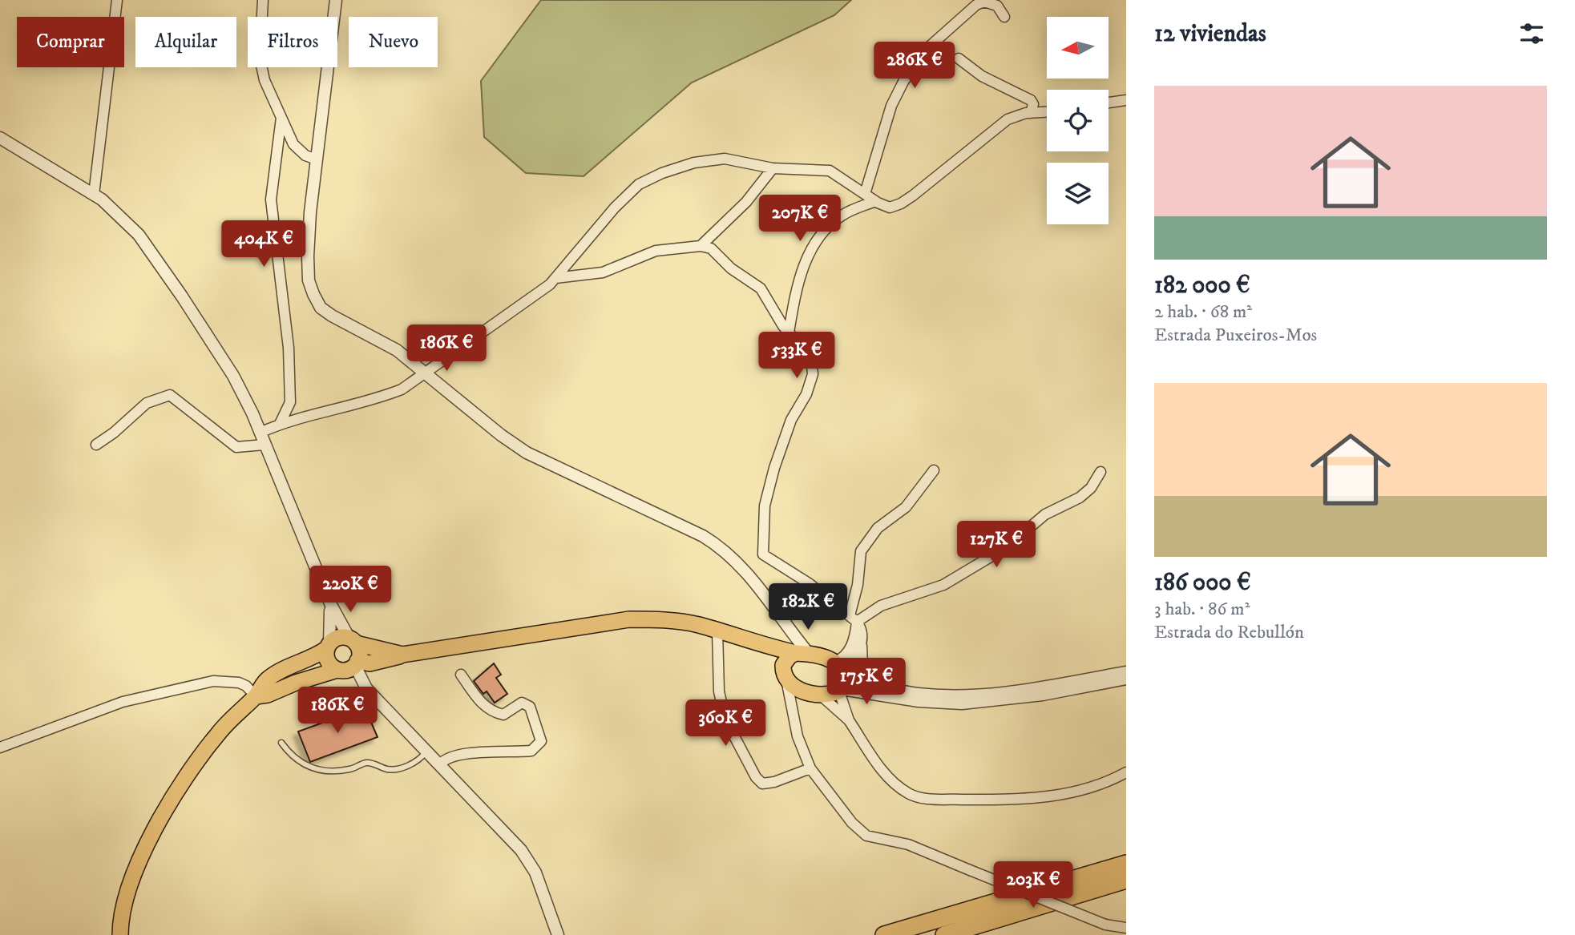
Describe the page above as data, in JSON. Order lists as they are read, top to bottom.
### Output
{
  "north": "left",
  "page": {
    "heading": "12 viviendas",
    "chip": [
      "Comprar",
      "Alquilar",
      "Filtros",
      "Nuevo"
    ],
    "price": [
      "286K €",
      "207K €",
      "404K €",
      "186K €",
      "533K €",
      "127K €",
      "220K €",
      "182K €",
      "175K €",
      "186K €",
      "360K €",
      "203K €"
    ],
    "list": [
      {
        "name": "182 000 €",
        "note": "2 hab. · 68 m² · Estrada Puxeiros-Mos"
      },
      {
        "name": "186 000 €",
        "note": "3 hab. · 86 m² · Estrada do Rebullón"
      }
    ]
  }
}
